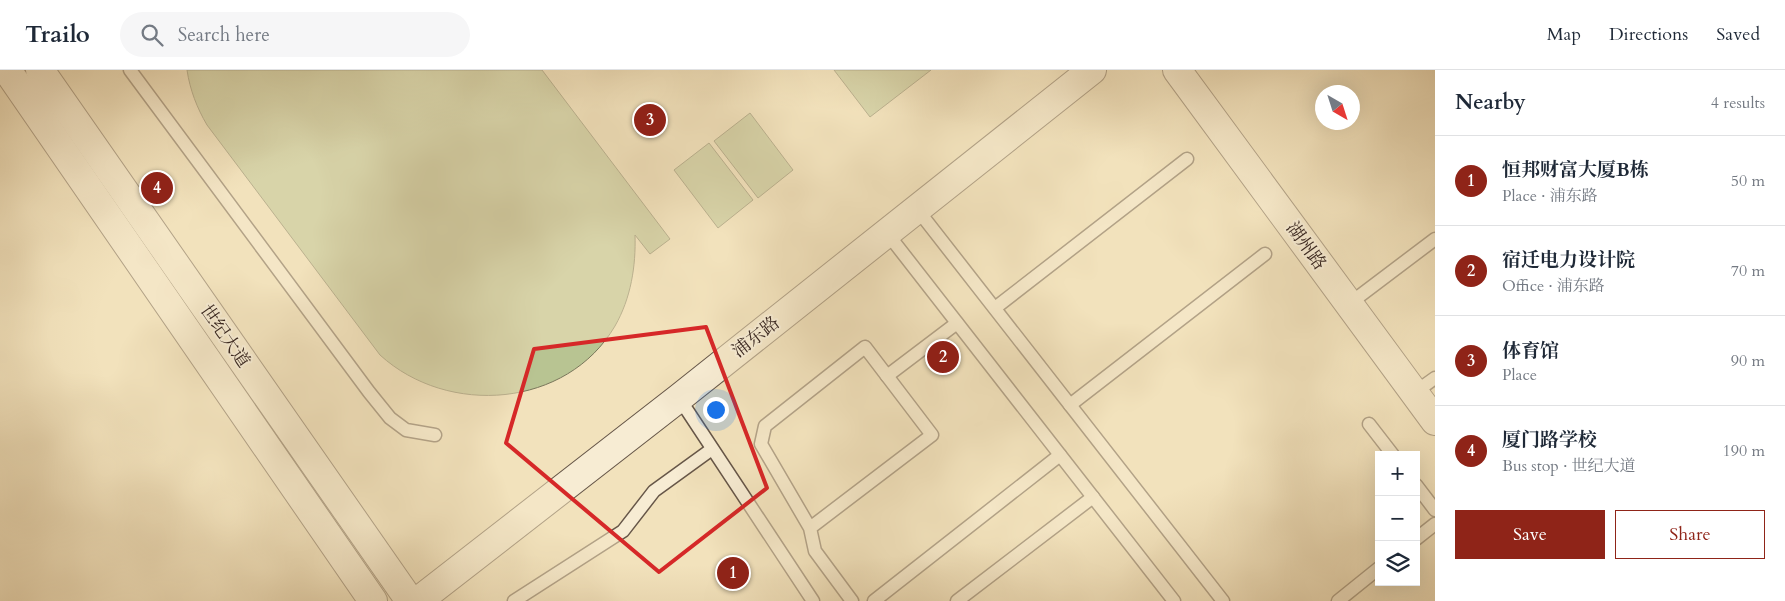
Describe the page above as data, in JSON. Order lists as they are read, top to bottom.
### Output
{
  "streets": {
    "street": ["湖州路", "世纪大道", "浦东路"]
  },
  "north": "bottom right",
  "page": {
    "header": "Trailo",
    "search": "Search here",
    "nav": ["Map", "Directions", "Saved"],
    "heading": ["Nearby", "4 results"],
    "pins": [
      "3",
      "4",
      "2",
      "1"
    ],
    "list": [
      {
        "mark": "1",
        "name": "恒邦财富大厦B栋",
        "note": "Place · 浦东路",
        "value": "50 m"
      },
      {
        "mark": "2",
        "name": "宿迁电力设计院",
        "note": "Office · 浦东路",
        "value": "70 m"
      },
      {
        "mark": "3",
        "name": "体育馆",
        "note": "Place",
        "value": "90 m"
      },
      {
        "mark": "4",
        "name": "厦门路学校",
        "note": "Bus stop · 世纪大道",
        "value": "190 m"
      }
    ],
    "map_buttons": ["+", "−"],
    "buttons": ["Save", "Share"]
  }
}
